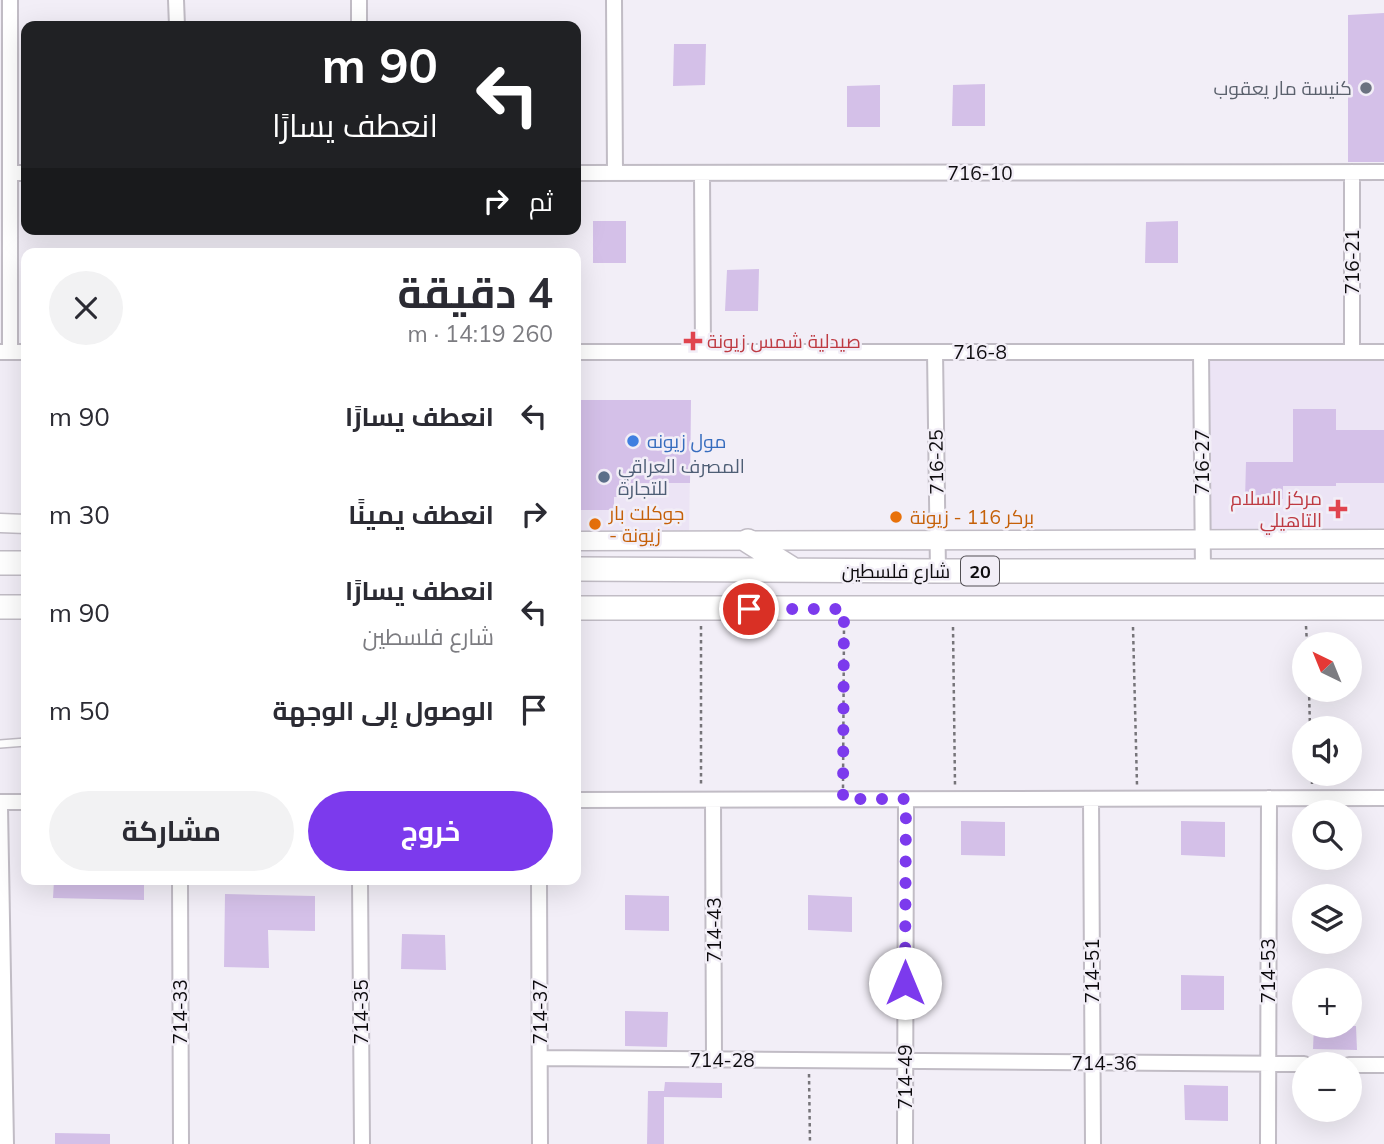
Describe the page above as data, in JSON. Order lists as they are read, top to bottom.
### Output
{
  "streets": {
    "main road": ["شارع فلسطين", "20"],
    "street": [
      "716-10",
      "716-21",
      "716-8",
      "716-25",
      "716-27",
      "714-43",
      "714-51",
      "714-53",
      "714-33",
      "714-35",
      "714-37",
      "714-28",
      "714-36",
      "714-49"
    ]
  },
  "crossings": [
    ["716-10", "716-21"],
    ["716-21", "716-8"],
    ["716-8", "716-25"],
    ["716-8", "716-27"],
    ["716-25", "شارع فلسطين"],
    ["716-27", "شارع فلسطين"],
    ["714-43", "714-28"],
    ["714-51", "714-36"],
    ["714-53", "714-36"],
    ["714-37", "714-28"],
    ["714-28", "714-36"],
    ["714-28", "714-49"],
    ["714-36", "714-49"]
  ],
  "places": {
    "other": [
      "كنيسة مار يعقوب",
      "مول زيونه",
      "المصرف العراقي للتجارة",
      "بركر 116 - زيونة",
      "جوكلت بار - زيونة"
    ],
    "health": ["صيدلية شمس زيونة", "مركز السلام التاهيلي"]
  },
  "north": "top left",
  "page": {
    "turn": ["90 m", "انعطف يسارًا"],
    "then": "ثم",
    "heading": ["4 دقيقة", "260 m · 14:19"],
    "list": [
      {
        "name": "انعطف يسارًا",
        "value": "90 m"
      },
      {
        "name": "انعطف يمينًا",
        "value": "30 m"
      },
      {
        "name": "انعطف يسارًا",
        "note": "شارع فلسطين",
        "value": "90 m"
      },
      {
        "name": "الوصول إلى الوجهة",
        "value": "50 m"
      }
    ],
    "map_buttons": ["+", "−"],
    "buttons": ["خروج", "مشاركة"]
  }
}
